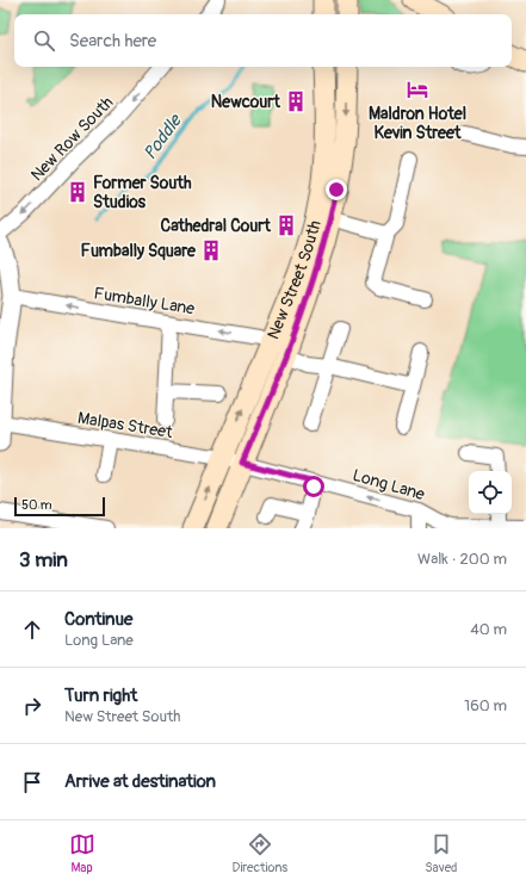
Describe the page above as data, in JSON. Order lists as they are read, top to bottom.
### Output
{
  "streets": {
    "main road": ["New Street South"],
    "street": [
      "New Row South",
      "Fumbally Lane",
      "Malpas Street",
      "Long Lane"
    ]
  },
  "crossings": [
    ["New Street South", "Fumbally Lane"],
    ["New Street South", "Malpas Street"],
    ["New Street South", "Long Lane"],
    ["Malpas Street", "Long Lane"]
  ],
  "one_way": ["New Row South", "Fumbally Lane"],
  "water": ["Poddle"],
  "places": {
    "hotel": ["Maldron Hotel Kevin Street"],
    "building": [
      "Newcourt",
      "Former South Studios",
      "Cathedral Court",
      "Fumbally Square"
    ]
  },
  "scale_bar": "50 m",
  "page": {
    "search": "Search here",
    "scale": "50 m",
    "heading": ["3 min", "Walk · 200 m"],
    "list": [
      ["Continue", "Long Lane", "40 m"],
      ["Turn right", "New Street South", "160 m"],
      "Arrive at destination"
    ],
    "nav": ["Map", "Directions", "Saved"]
  }
}
